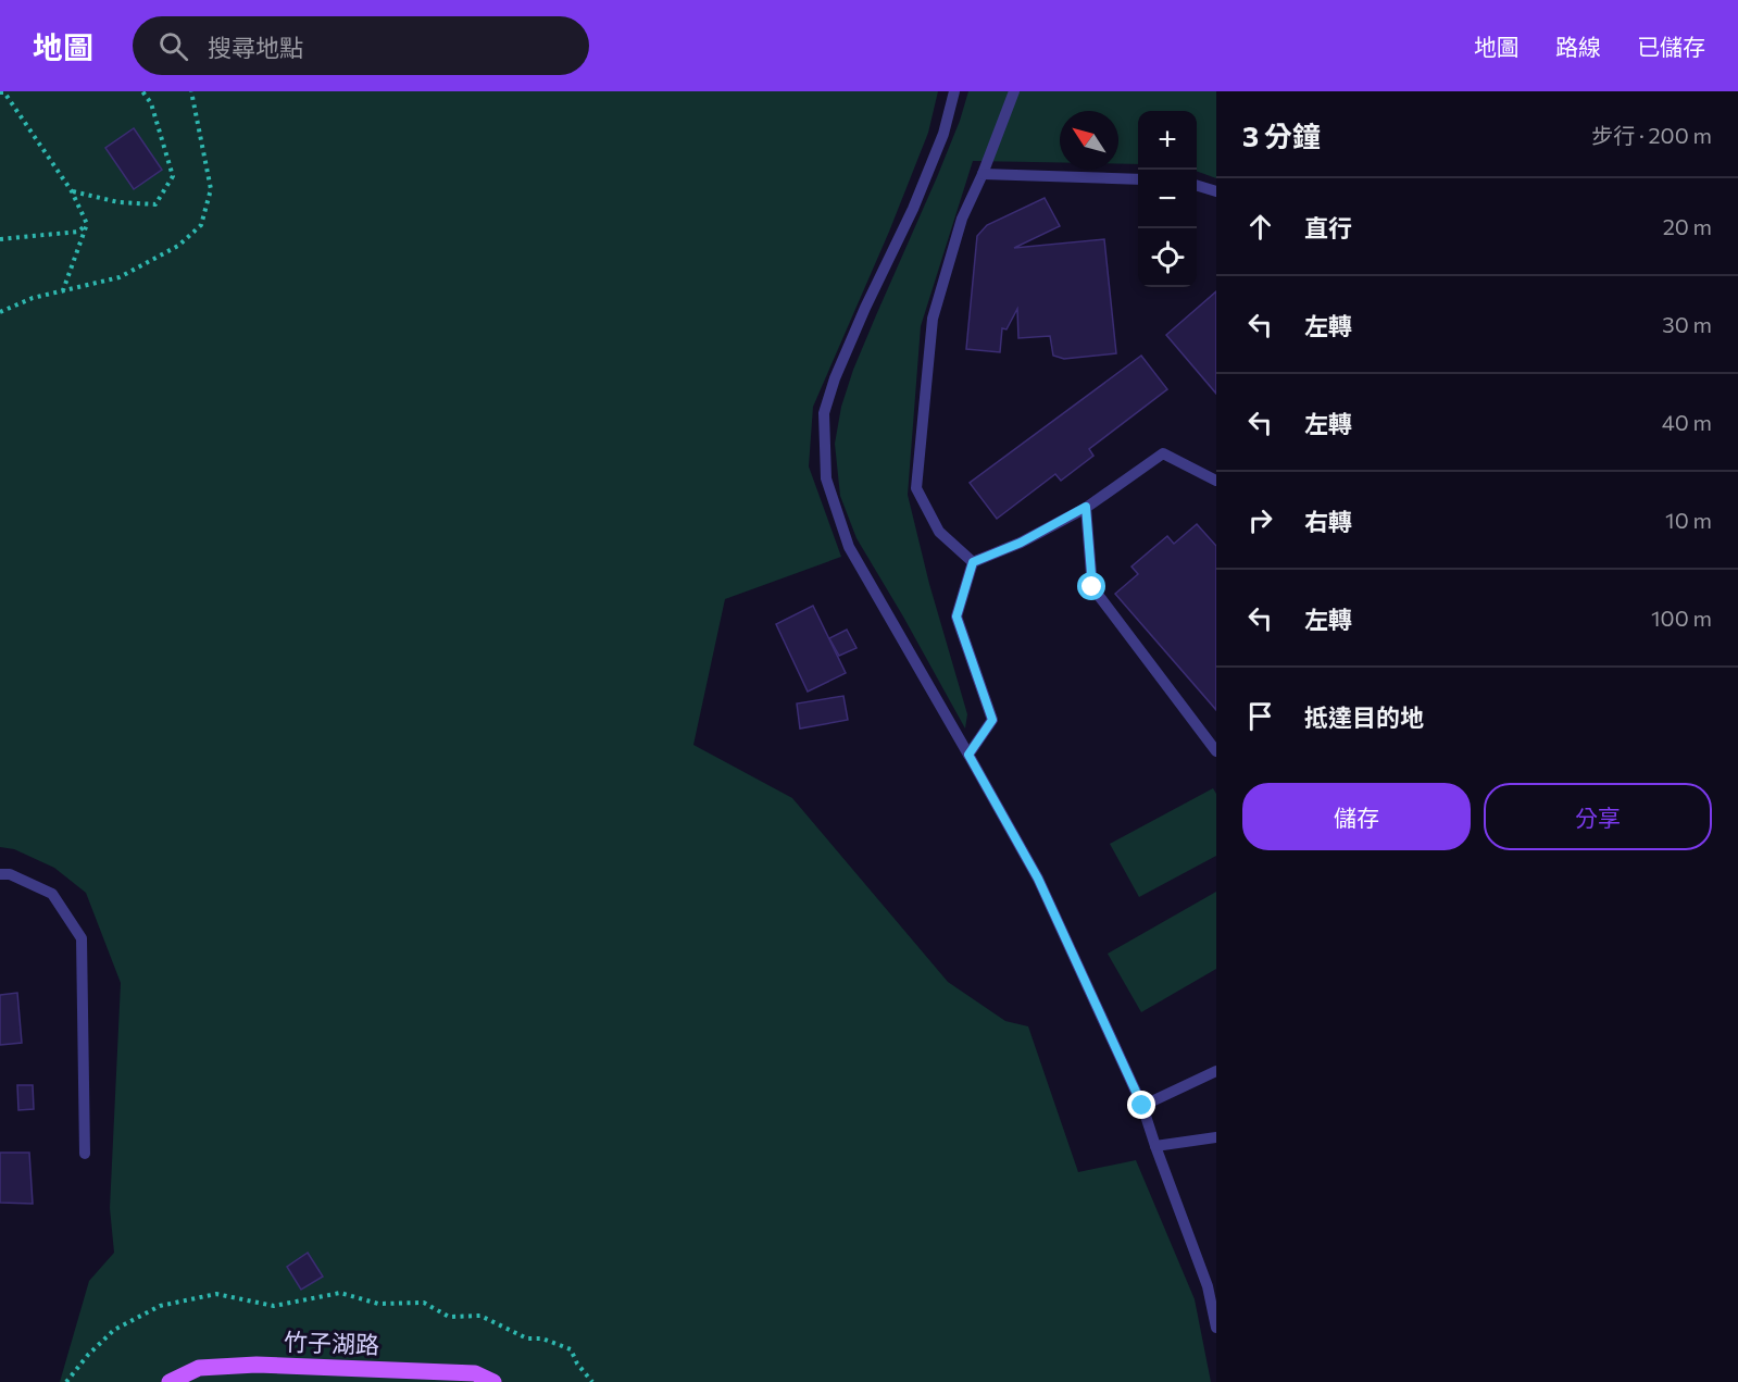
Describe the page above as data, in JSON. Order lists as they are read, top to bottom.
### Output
{
  "streets": {
    "main road": ["竹子湖路"]
  },
  "north": "top left",
  "page": {
    "header": "地圖",
    "search": "搜尋地點",
    "nav": ["地圖", "路線", "已儲存"],
    "heading": ["3 分鐘", "步行 · 200 m"],
    "map_buttons": ["+", "−"],
    "list": [
      ["直行", "20 m"],
      ["左轉", "30 m"],
      ["左轉", "40 m"],
      ["右轉", "10 m"],
      ["左轉", "100 m"],
      "抵達目的地"
    ],
    "buttons": ["儲存", "分享"]
  }
}
